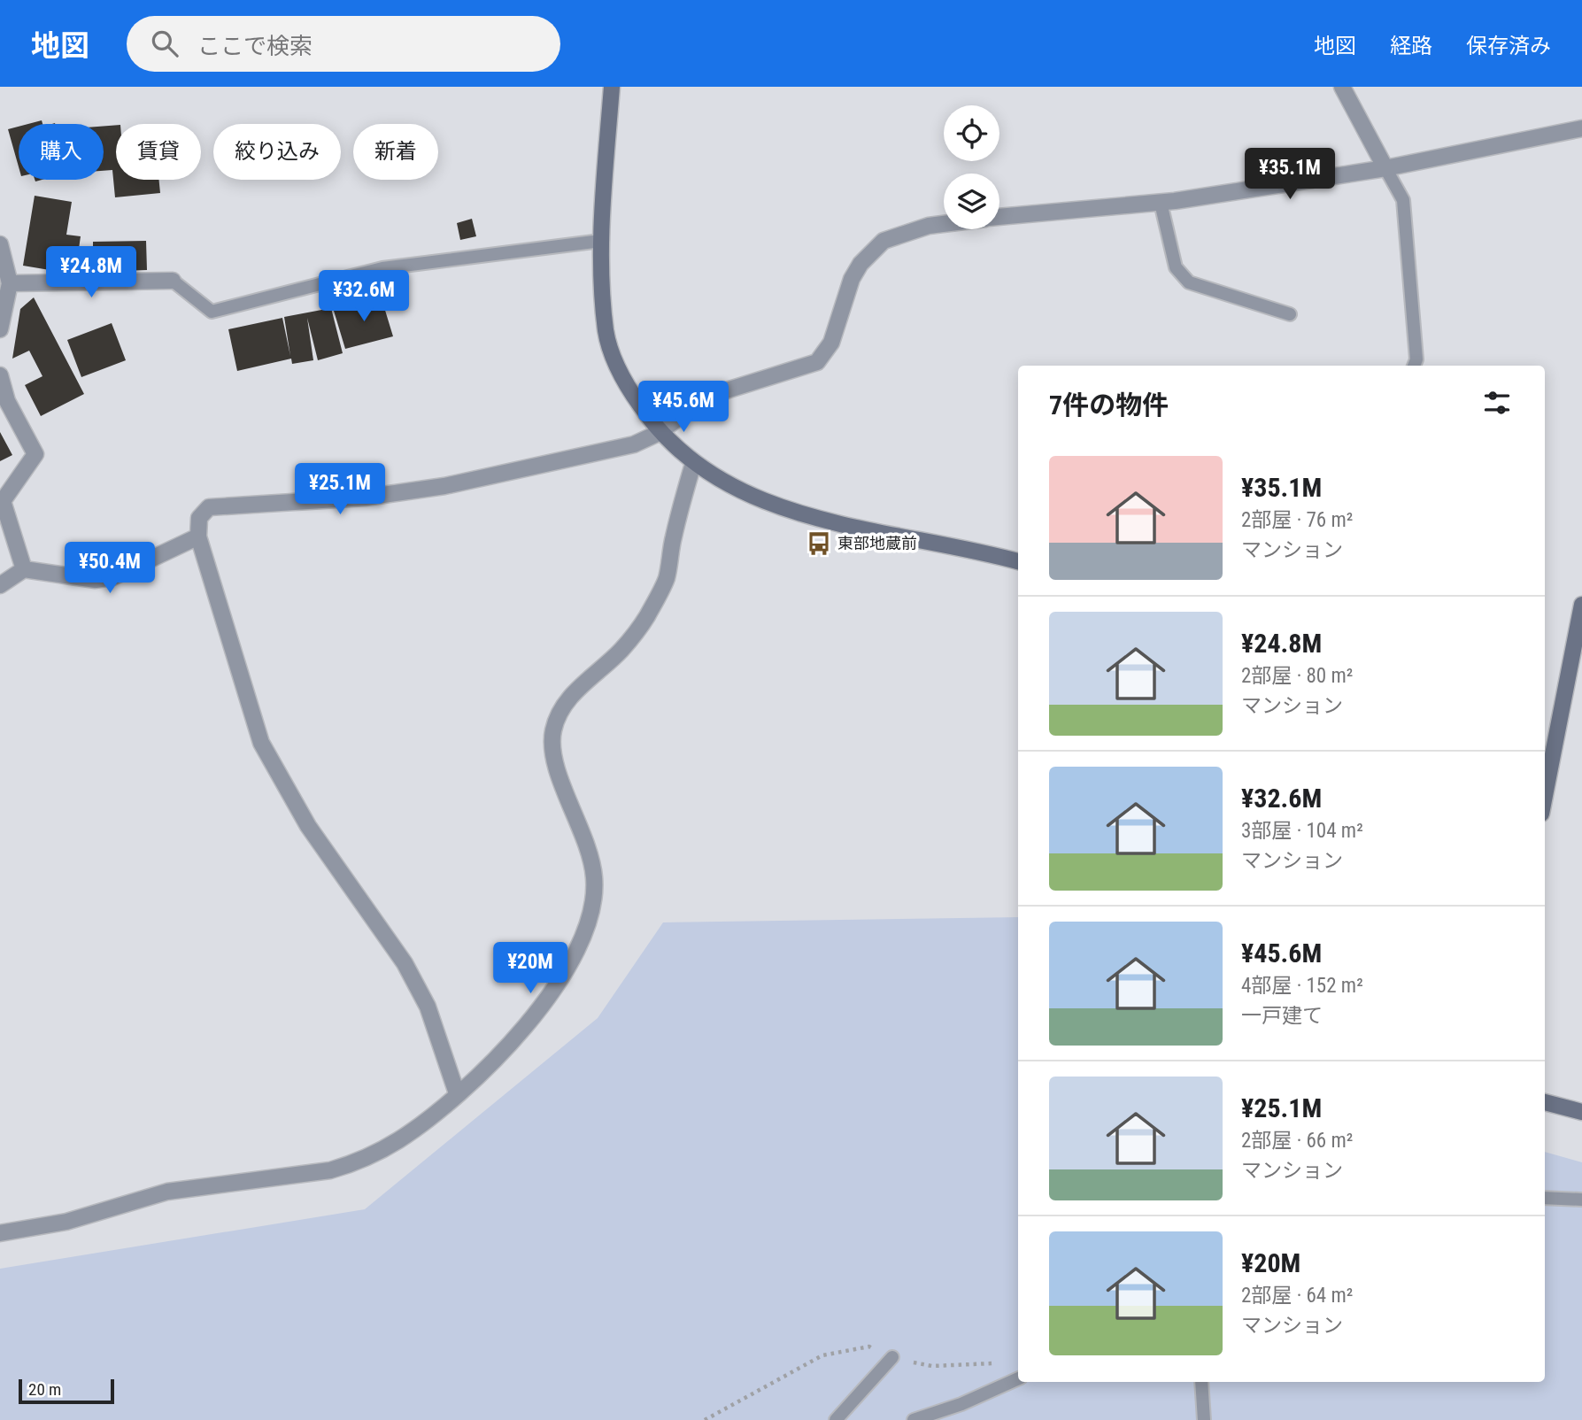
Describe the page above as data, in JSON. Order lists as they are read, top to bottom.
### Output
{
  "places": {
    "bus stop": ["東部地蔵前"]
  },
  "scale_bar": "20 m",
  "page": {
    "header": "地図",
    "search": "ここで検索",
    "nav": ["地図", "経路", "保存済み"],
    "chip": [
      "購入",
      "賃貸",
      "絞り込み",
      "新着"
    ],
    "price": [
      "¥35.1M",
      "¥24.8M",
      "¥32.6M",
      "¥45.6M",
      "¥25.1M",
      "¥50.4M",
      "¥20M"
    ],
    "heading": "7件の物件",
    "list": [
      {
        "name": "¥35.1M",
        "note": "2部屋 · 76 m² · マンション"
      },
      {
        "name": "¥24.8M",
        "note": "2部屋 · 80 m² · マンション"
      },
      {
        "name": "¥32.6M",
        "note": "3部屋 · 104 m² · マンション"
      },
      {
        "name": "¥45.6M",
        "note": "4部屋 · 152 m² · 一戸建て"
      },
      {
        "name": "¥25.1M",
        "note": "2部屋 · 66 m² · マンション"
      },
      {
        "name": "¥20M",
        "note": "2部屋 · 64 m² · マンション"
      }
    ],
    "scale": "20 m"
  }
}
